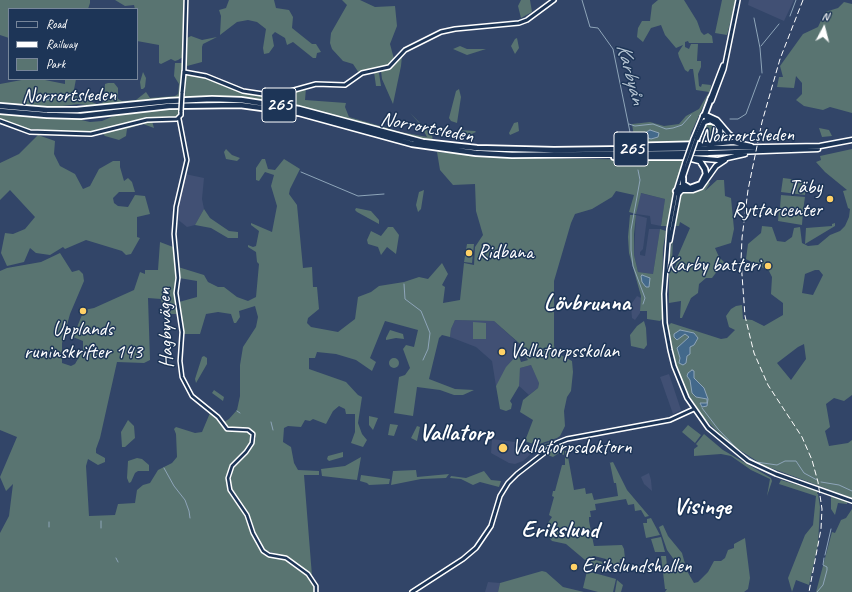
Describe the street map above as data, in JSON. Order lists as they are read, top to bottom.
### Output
{
  "streets": {
    "highway": ["Norrortsleden", "265"],
    "main road": ["Hagbyvägen"]
  },
  "districts": [
    "Lövbrunna",
    "Vallatorp",
    "Visinge",
    "Erikslund"
  ],
  "water": ["Karbyån"],
  "places": [
    "Täby Ryttarcenter",
    "Ridbana",
    "Karby batteri",
    "Upplands runinskrifter 143",
    "Vallatorpsskolan",
    "Vallatorpsdoktorn",
    "Erikslundshallen"
  ],
  "legend": ["Road", "Railway", "Park"],
  "north": "top"
}
